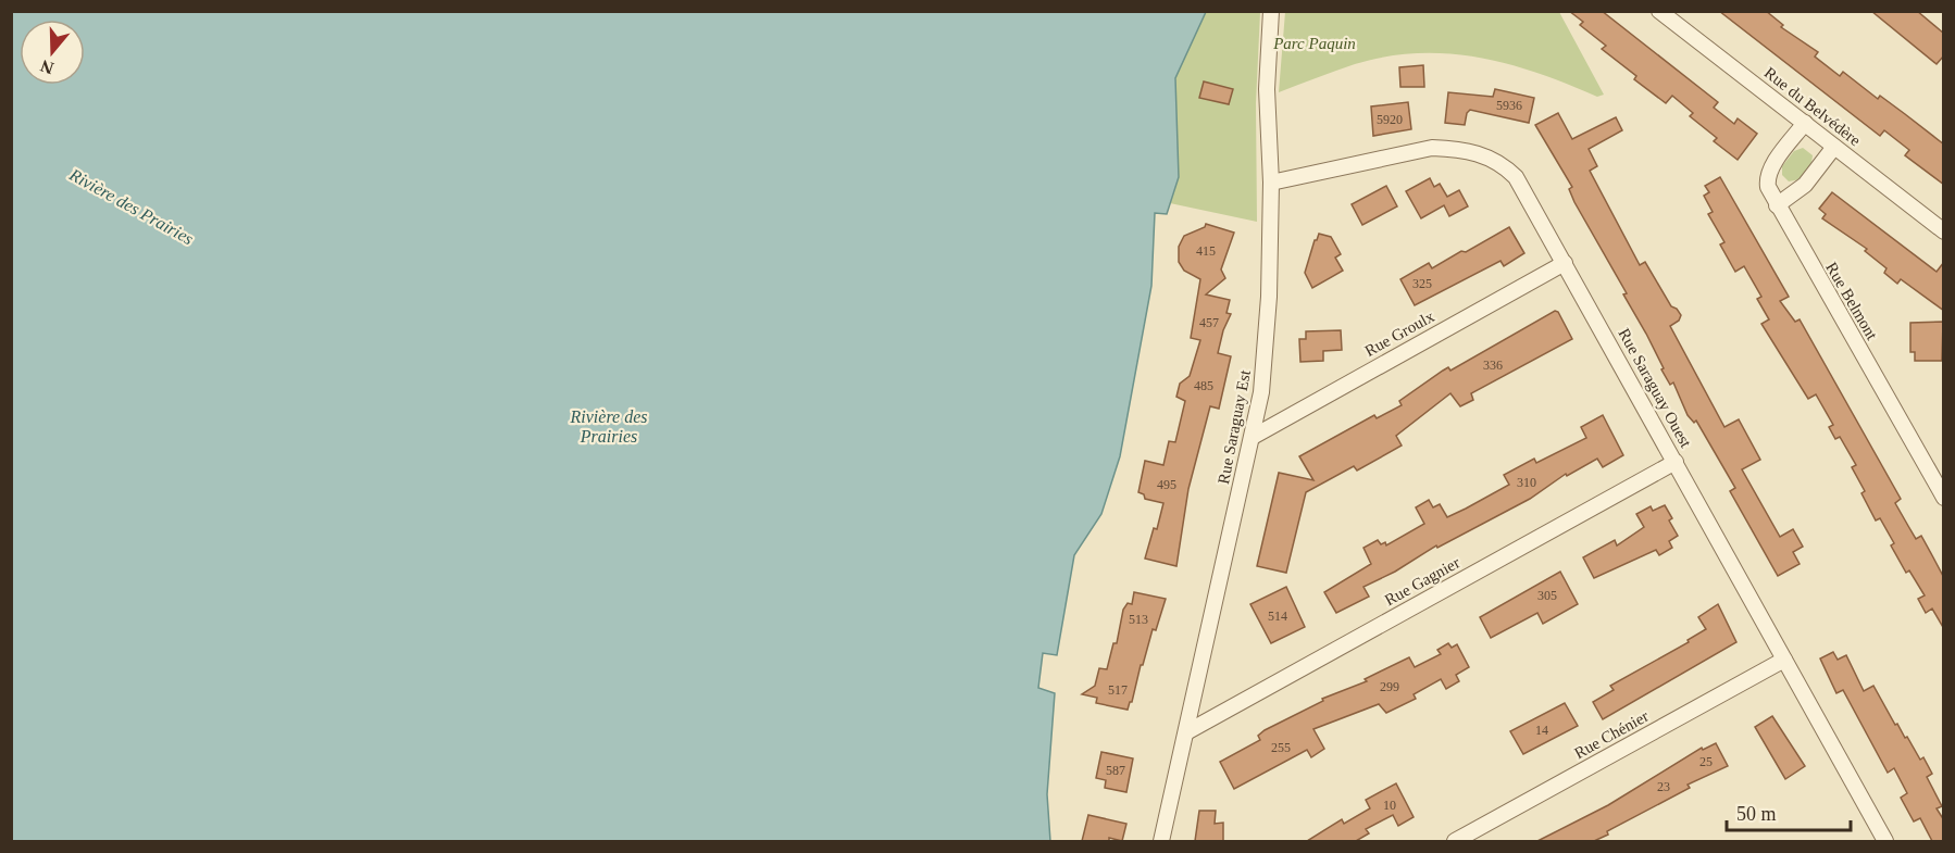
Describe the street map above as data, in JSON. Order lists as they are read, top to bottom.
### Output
{
  "streets": {
    "street": [
      "Rue du Belvédère",
      "Rue Belmont",
      "Rue Groulx",
      "Rue Saraguay Ouest",
      "Rue Saraguay Est",
      "Rue Gagnier",
      "Rue Chénier"
    ]
  },
  "crossings": [
    ["Rue du Belvédère", "Rue Belmont"],
    ["Rue Groulx", "Rue Saraguay Ouest"],
    ["Rue Groulx", "Rue Saraguay Est"],
    ["Rue Saraguay Ouest", "Rue Saraguay Est"],
    ["Rue Saraguay Ouest", "Rue Gagnier"],
    ["Rue Saraguay Ouest", "Rue Chénier"],
    ["Rue Saraguay Est", "Rue Gagnier"]
  ],
  "water": ["Rivière des Prairies"],
  "parks": ["Parc Paquin"],
  "house_numbers": [
    "5936",
    "5920",
    "415",
    "325",
    "457",
    "336",
    "485",
    "310",
    "495",
    "305",
    "514",
    "513",
    "299",
    "517",
    "14",
    "255",
    "25",
    "587",
    "23",
    "10"
  ],
  "scale_bar": "50 m",
  "north": "bottom"
}
